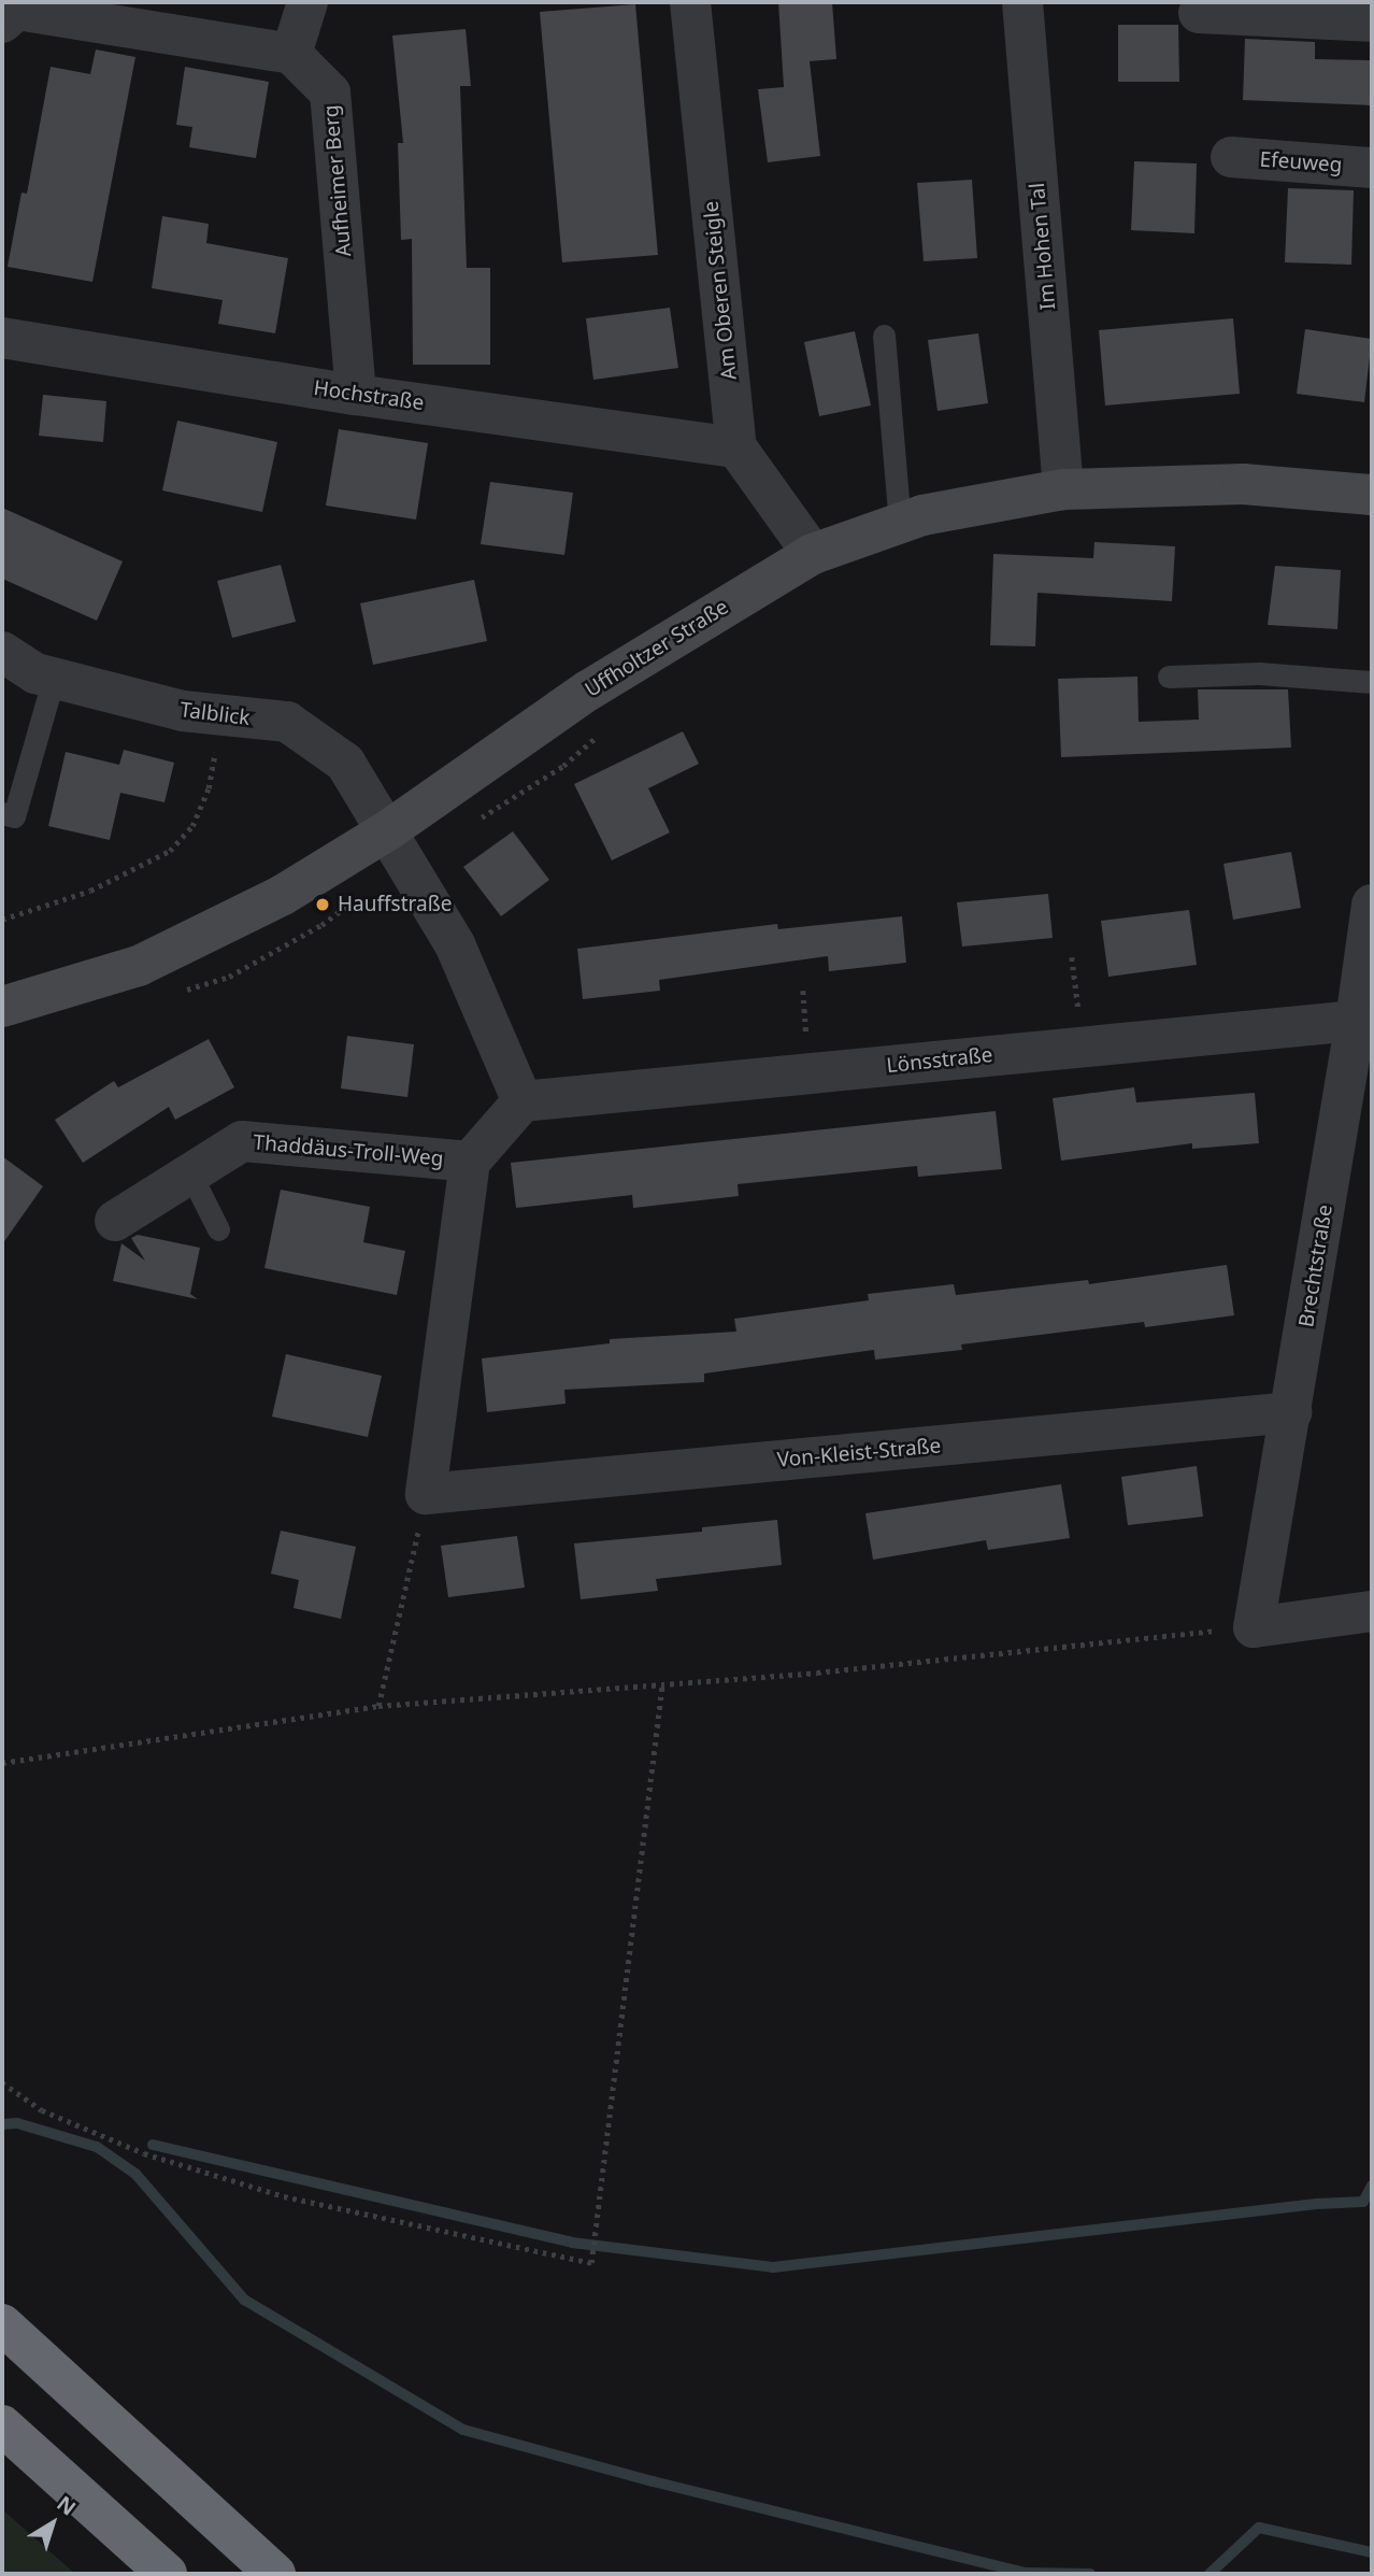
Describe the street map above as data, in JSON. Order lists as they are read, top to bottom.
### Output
{
  "streets": {
    "street": [
      "Efeuweg",
      "Aufheimer Berg",
      "Im Hohen Tal",
      "Am Oberen Steigle",
      "Hochstraße",
      "Uffholtzer Straße",
      "Talblick",
      "Lönsstraße",
      "Thaddäus-Troll-Weg",
      "Brechtstraße",
      "Von-Kleist-Straße"
    ]
  },
  "crossings": [
    ["Aufheimer Berg", "Hochstraße"],
    ["Im Hohen Tal", "Uffholtzer Straße"],
    ["Am Oberen Steigle", "Hochstraße"],
    ["Am Oberen Steigle", "Uffholtzer Straße"],
    ["Uffholtzer Straße", "Talblick"],
    ["Lönsstraße", "Brechtstraße"],
    ["Brechtstraße", "Von-Kleist-Straße"]
  ],
  "places": ["Hauffstraße"],
  "north": "top right"
}
